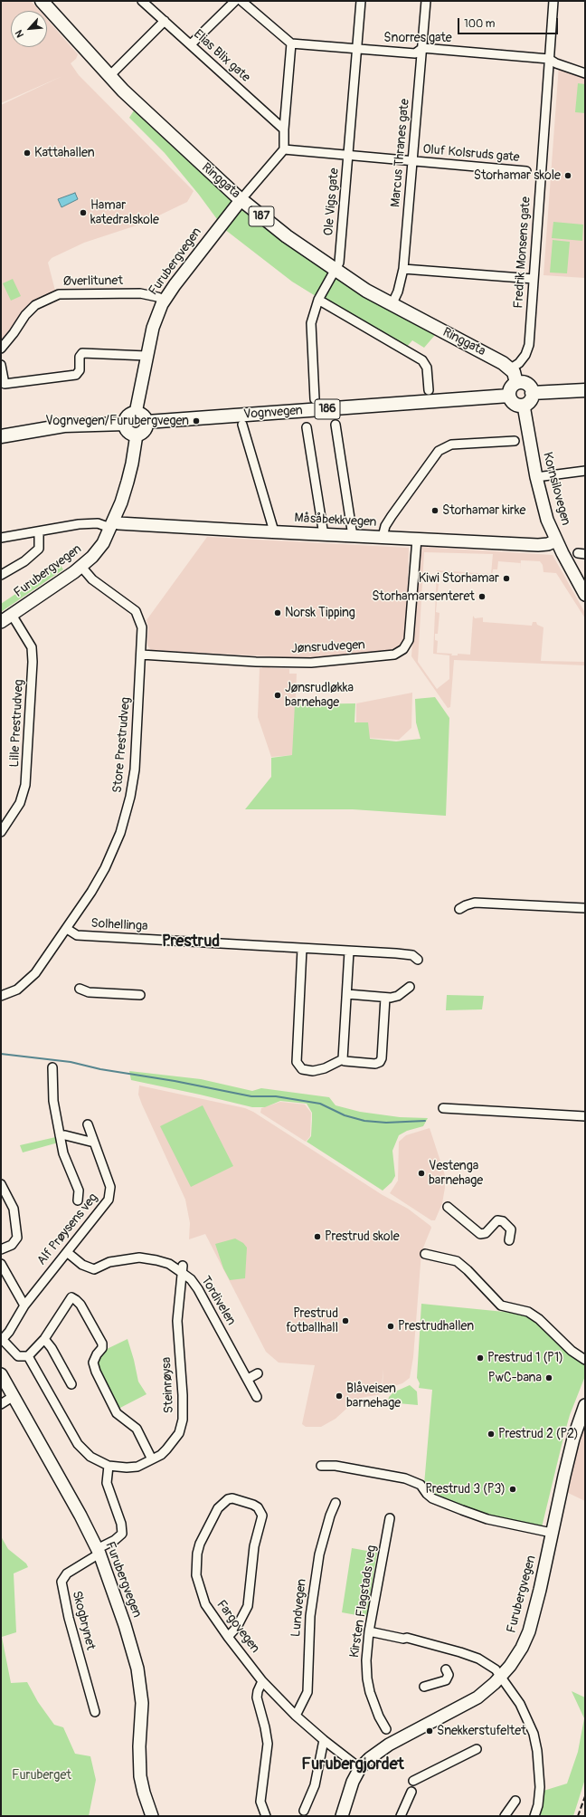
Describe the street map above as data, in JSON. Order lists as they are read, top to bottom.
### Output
{
  "streets": {
    "main road": [
      "Ringgata",
      "187",
      "Furubergvegen",
      "186",
      "Vognvegen",
      "Kornsilovegen",
      "Måsåbekkvegen"
    ],
    "street": [
      "Snorres gate",
      "Elias Blix gate",
      "Marcus Thranes gate",
      "Oluf Kolsruds gate",
      "Ole Vigs gate",
      "Fredrik Monsens gate",
      "Øverlitunet",
      "Jønsrudvegen",
      "Lille Prestrudveg",
      "Store Prestrudveg",
      "Solhellinga",
      "Alf Prøysens veg",
      "Tordivelen",
      "Steinrøysa",
      "Kirsten Flagstads veg",
      "Lundvegen",
      "Skogbrynet",
      "Fargovegen"
    ]
  },
  "crossings": [
    ["Snorres gate", "Marcus Thranes gate"],
    ["Snorres gate", "Ole Vigs gate"],
    ["Snorres gate", "Fredrik Monsens gate"],
    ["Marcus Thranes gate", "Oluf Kolsruds gate"],
    ["Marcus Thranes gate", "Ringgata"],
    ["Oluf Kolsruds gate", "Ole Vigs gate"],
    ["Ringgata", "Ole Vigs gate"],
    ["Ringgata", "Fredrik Monsens gate"],
    ["Ringgata", "Furubergvegen"],
    ["Furubergvegen", "Øverlitunet"],
    ["Furubergvegen", "Vognvegen"],
    ["Furubergvegen", "Måsåbekkvegen"],
    ["Furubergvegen", "Lille Prestrudveg"],
    ["Furubergvegen", "Store Prestrudveg"],
    ["Furubergvegen", "Skogbrynet"],
    ["Furubergvegen", "Fargovegen"],
    ["Vognvegen", "Kornsilovegen"],
    ["Kornsilovegen", "Måsåbekkvegen"],
    ["Måsåbekkvegen", "Jønsrudvegen"],
    ["Jønsrudvegen", "Store Prestrudveg"],
    ["Store Prestrudveg", "Solhellinga"],
    ["Alf Prøysens veg", "Tordivelen"],
    ["Tordivelen", "Steinrøysa"],
    ["Steinrøysa", "Skogbrynet"],
    ["Lundvegen", "Fargovegen"]
  ],
  "districts": ["Prestrud", "Furubergjordet"],
  "parks": ["Furuberget"],
  "places": [
    "Kattahallen",
    "Storhamar skole",
    "Hamar katedralskole",
    "Vognvegen/Furubergvegen",
    "Storhamar kirke",
    "Kiwi Storhamar",
    "Storhamarsenteret",
    "Norsk Tipping",
    "Jønsrudløkka barnehage",
    "Vestenga barnehage",
    "Prestrud skole",
    "Prestrud fotballhall",
    "Prestrudhallen",
    "Prestrud 1 (P1)",
    "PwC-bana",
    "Blåveisen barnehage",
    "Prestrud 2 (P2)",
    "Prestrud 3 (P3)",
    "Snekkerstufeltet"
  ],
  "scale_bar": "100 m",
  "north": "bottom left"
}
